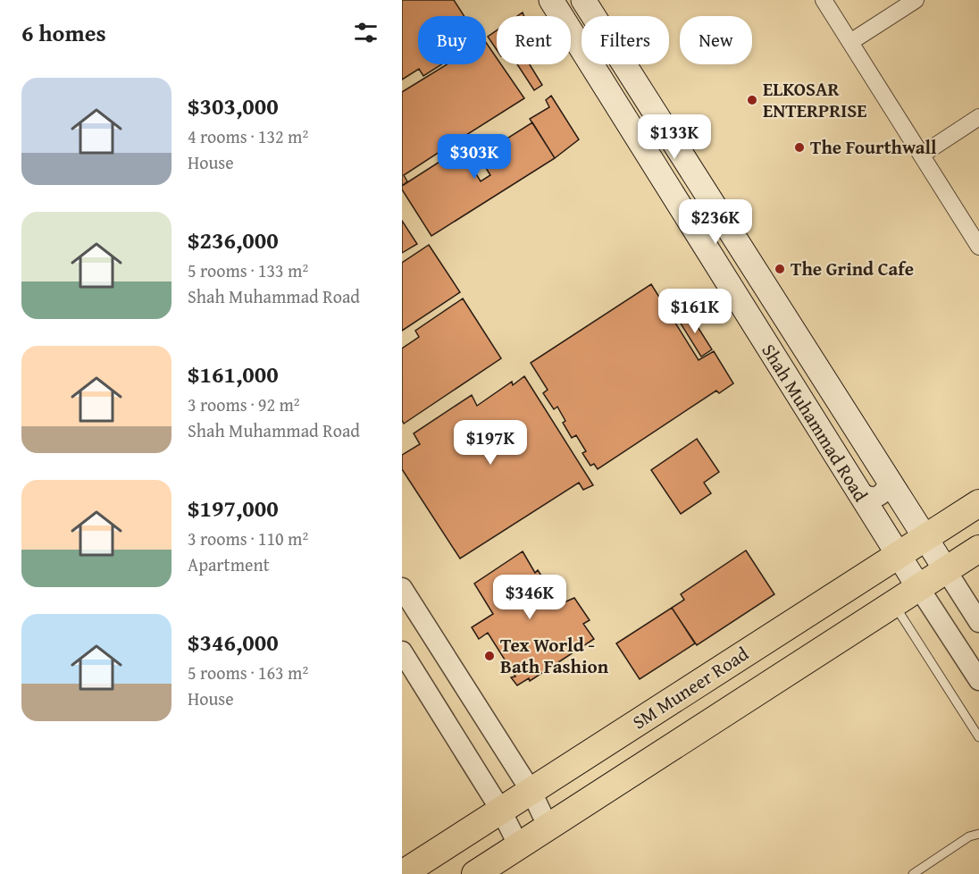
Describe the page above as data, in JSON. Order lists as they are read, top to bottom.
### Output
{
  "streets": {
    "main road": ["Shah Muhammad Road", "SM Muneer Road"]
  },
  "crossings": [
    ["Shah Muhammad Road", "SM Muneer Road"]
  ],
  "places": [
    "ELKOSAR ENTERPRISE",
    "The Fourthwall",
    "The Grind Cafe",
    "Tex World - Bath Fashion"
  ],
  "page": {
    "heading": "6 homes",
    "chip": [
      "Buy",
      "Rent",
      "Filters",
      "New"
    ],
    "list": [
      {
        "name": "$303,000",
        "note": "4 rooms · 132 m² · House"
      },
      {
        "name": "$236,000",
        "note": "5 rooms · 133 m² · Shah Muhammad Road"
      },
      {
        "name": "$161,000",
        "note": "3 rooms · 92 m² · Shah Muhammad Road"
      },
      {
        "name": "$197,000",
        "note": "3 rooms · 110 m² · Apartment"
      },
      {
        "name": "$346,000",
        "note": "5 rooms · 163 m² · House"
      }
    ],
    "price": [
      "$133K",
      "$303K",
      "$236K",
      "$161K",
      "$197K",
      "$346K"
    ]
  }
}
